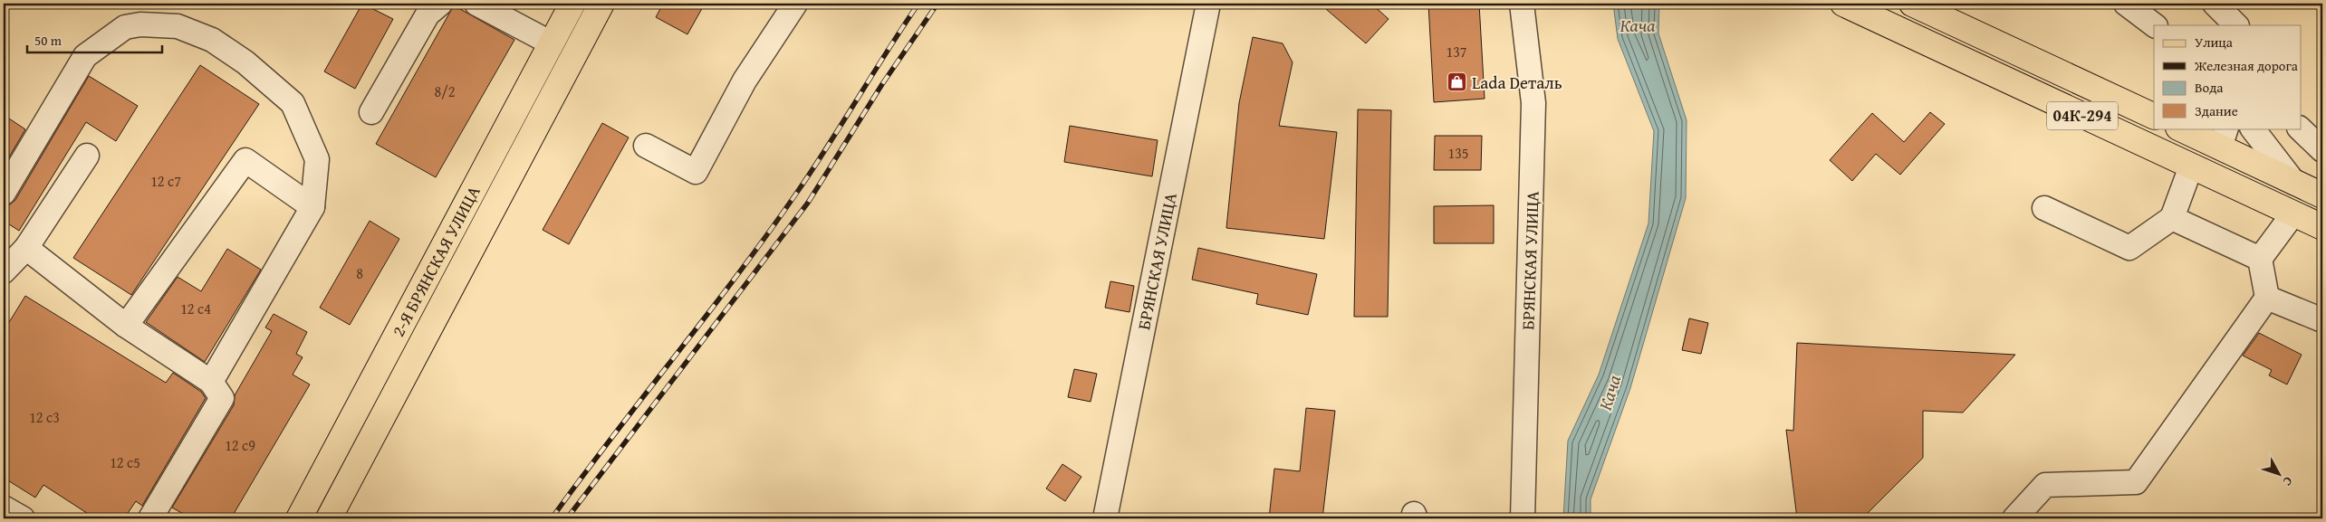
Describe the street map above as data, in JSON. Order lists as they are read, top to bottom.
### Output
{
  "streets": {
    "main road": ["04К-294", "2-Я БРЯНСКАЯ УЛИЦА"],
    "street": ["БРЯНСКАЯ УЛИЦА"]
  },
  "water": ["Кача"],
  "places": {
    "shop": ["Lada Dеталь"]
  },
  "house_numbers": [
    "137",
    "8/2",
    "135",
    "12 с7",
    "8",
    "12 с4",
    "12 с3",
    "12 с9",
    "12 с5"
  ],
  "legend": [
    "Улица",
    "Железная дорога",
    "Вода",
    "Здание"
  ],
  "scale_bar": "50 m",
  "north": "bottom right"
}
